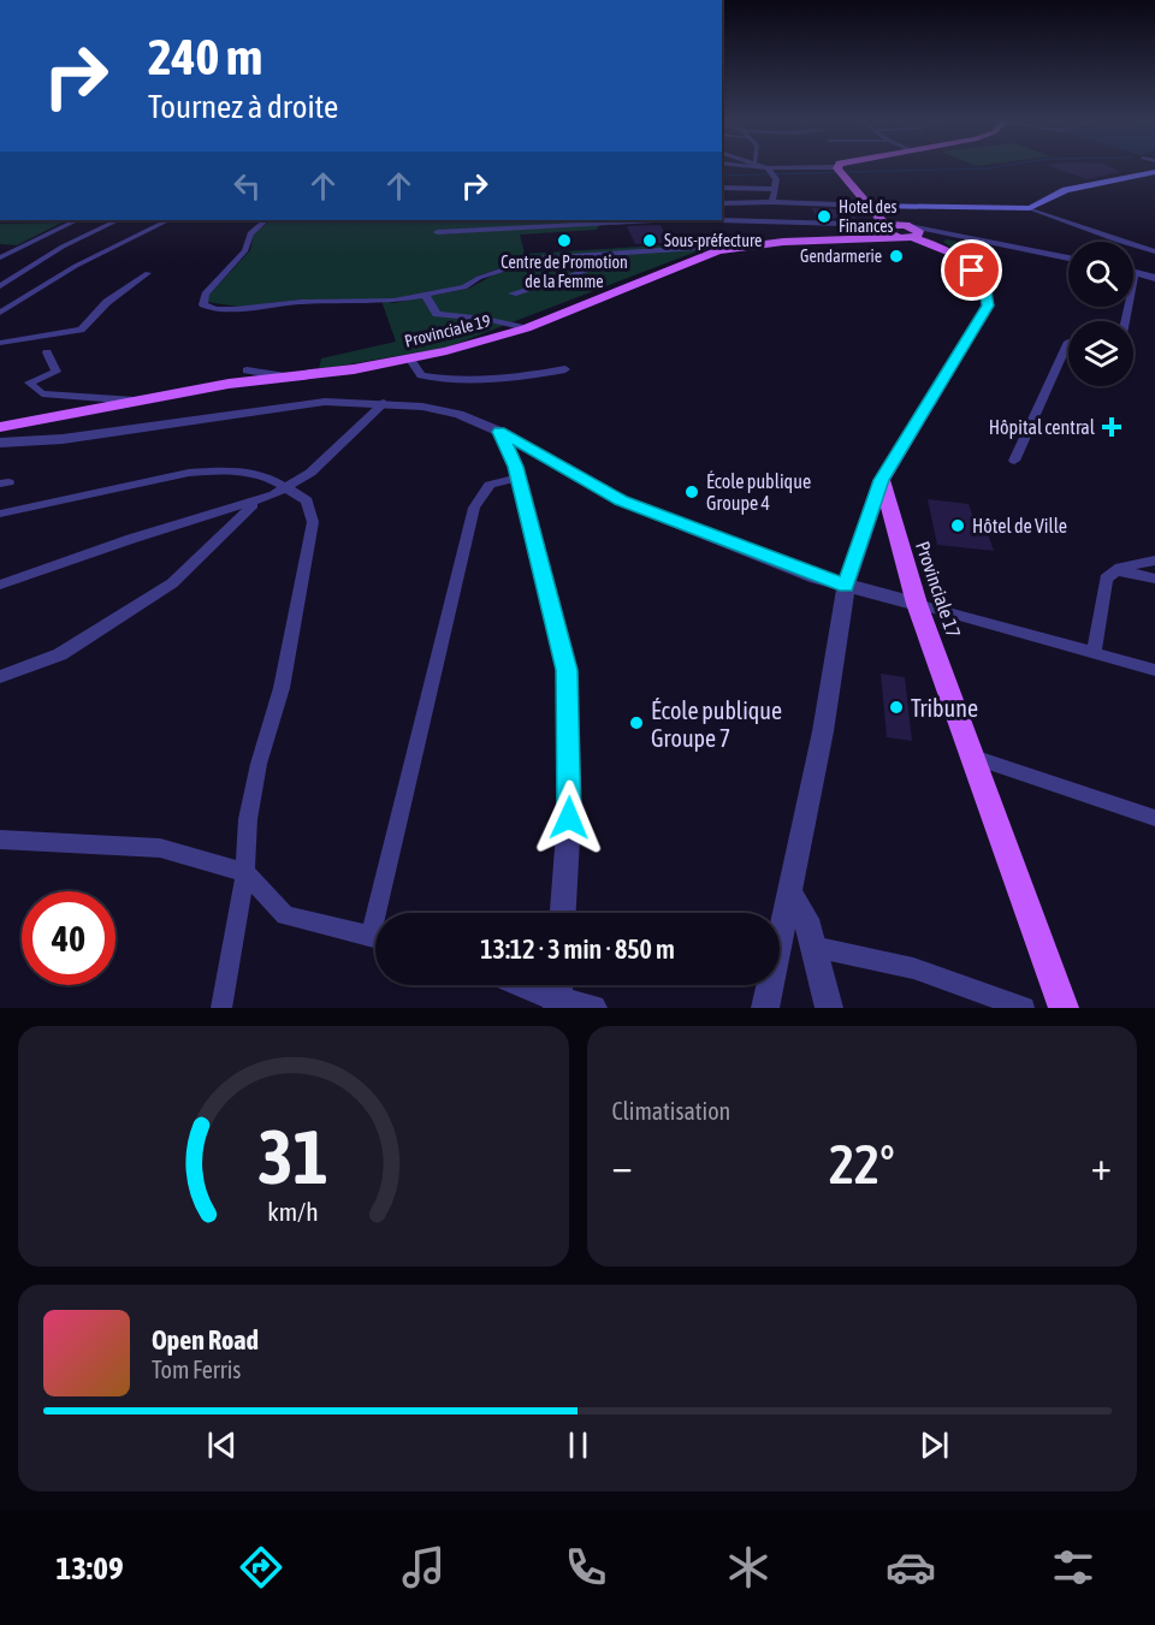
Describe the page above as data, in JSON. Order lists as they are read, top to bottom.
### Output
{
  "streets": {
    "main road": ["Provinciale 19", "Provinciale 17"]
  },
  "places": {
    "other": [
      "Hotel des Finances",
      "Centre de Promotion de la Femme",
      "Sous-préfecture",
      "Gendarmerie",
      "École publique Groupe 4",
      "Hôtel de Ville",
      "Tribune",
      "École publique Groupe 7"
    ],
    "health": ["Hôpital central"]
  },
  "page": {
    "turn": ["240 m", "Tournez à droite"],
    "limit": "40",
    "trip": "13:12 · 3 min · 850 m",
    "tile": "Climatisation",
    "heat": ["−", "22°", "+"],
    "song": ["Open Road", "Tom Ferris"],
    "tabs": "13:09",
    "gauge": ["31", "km/h"]
  }
}
